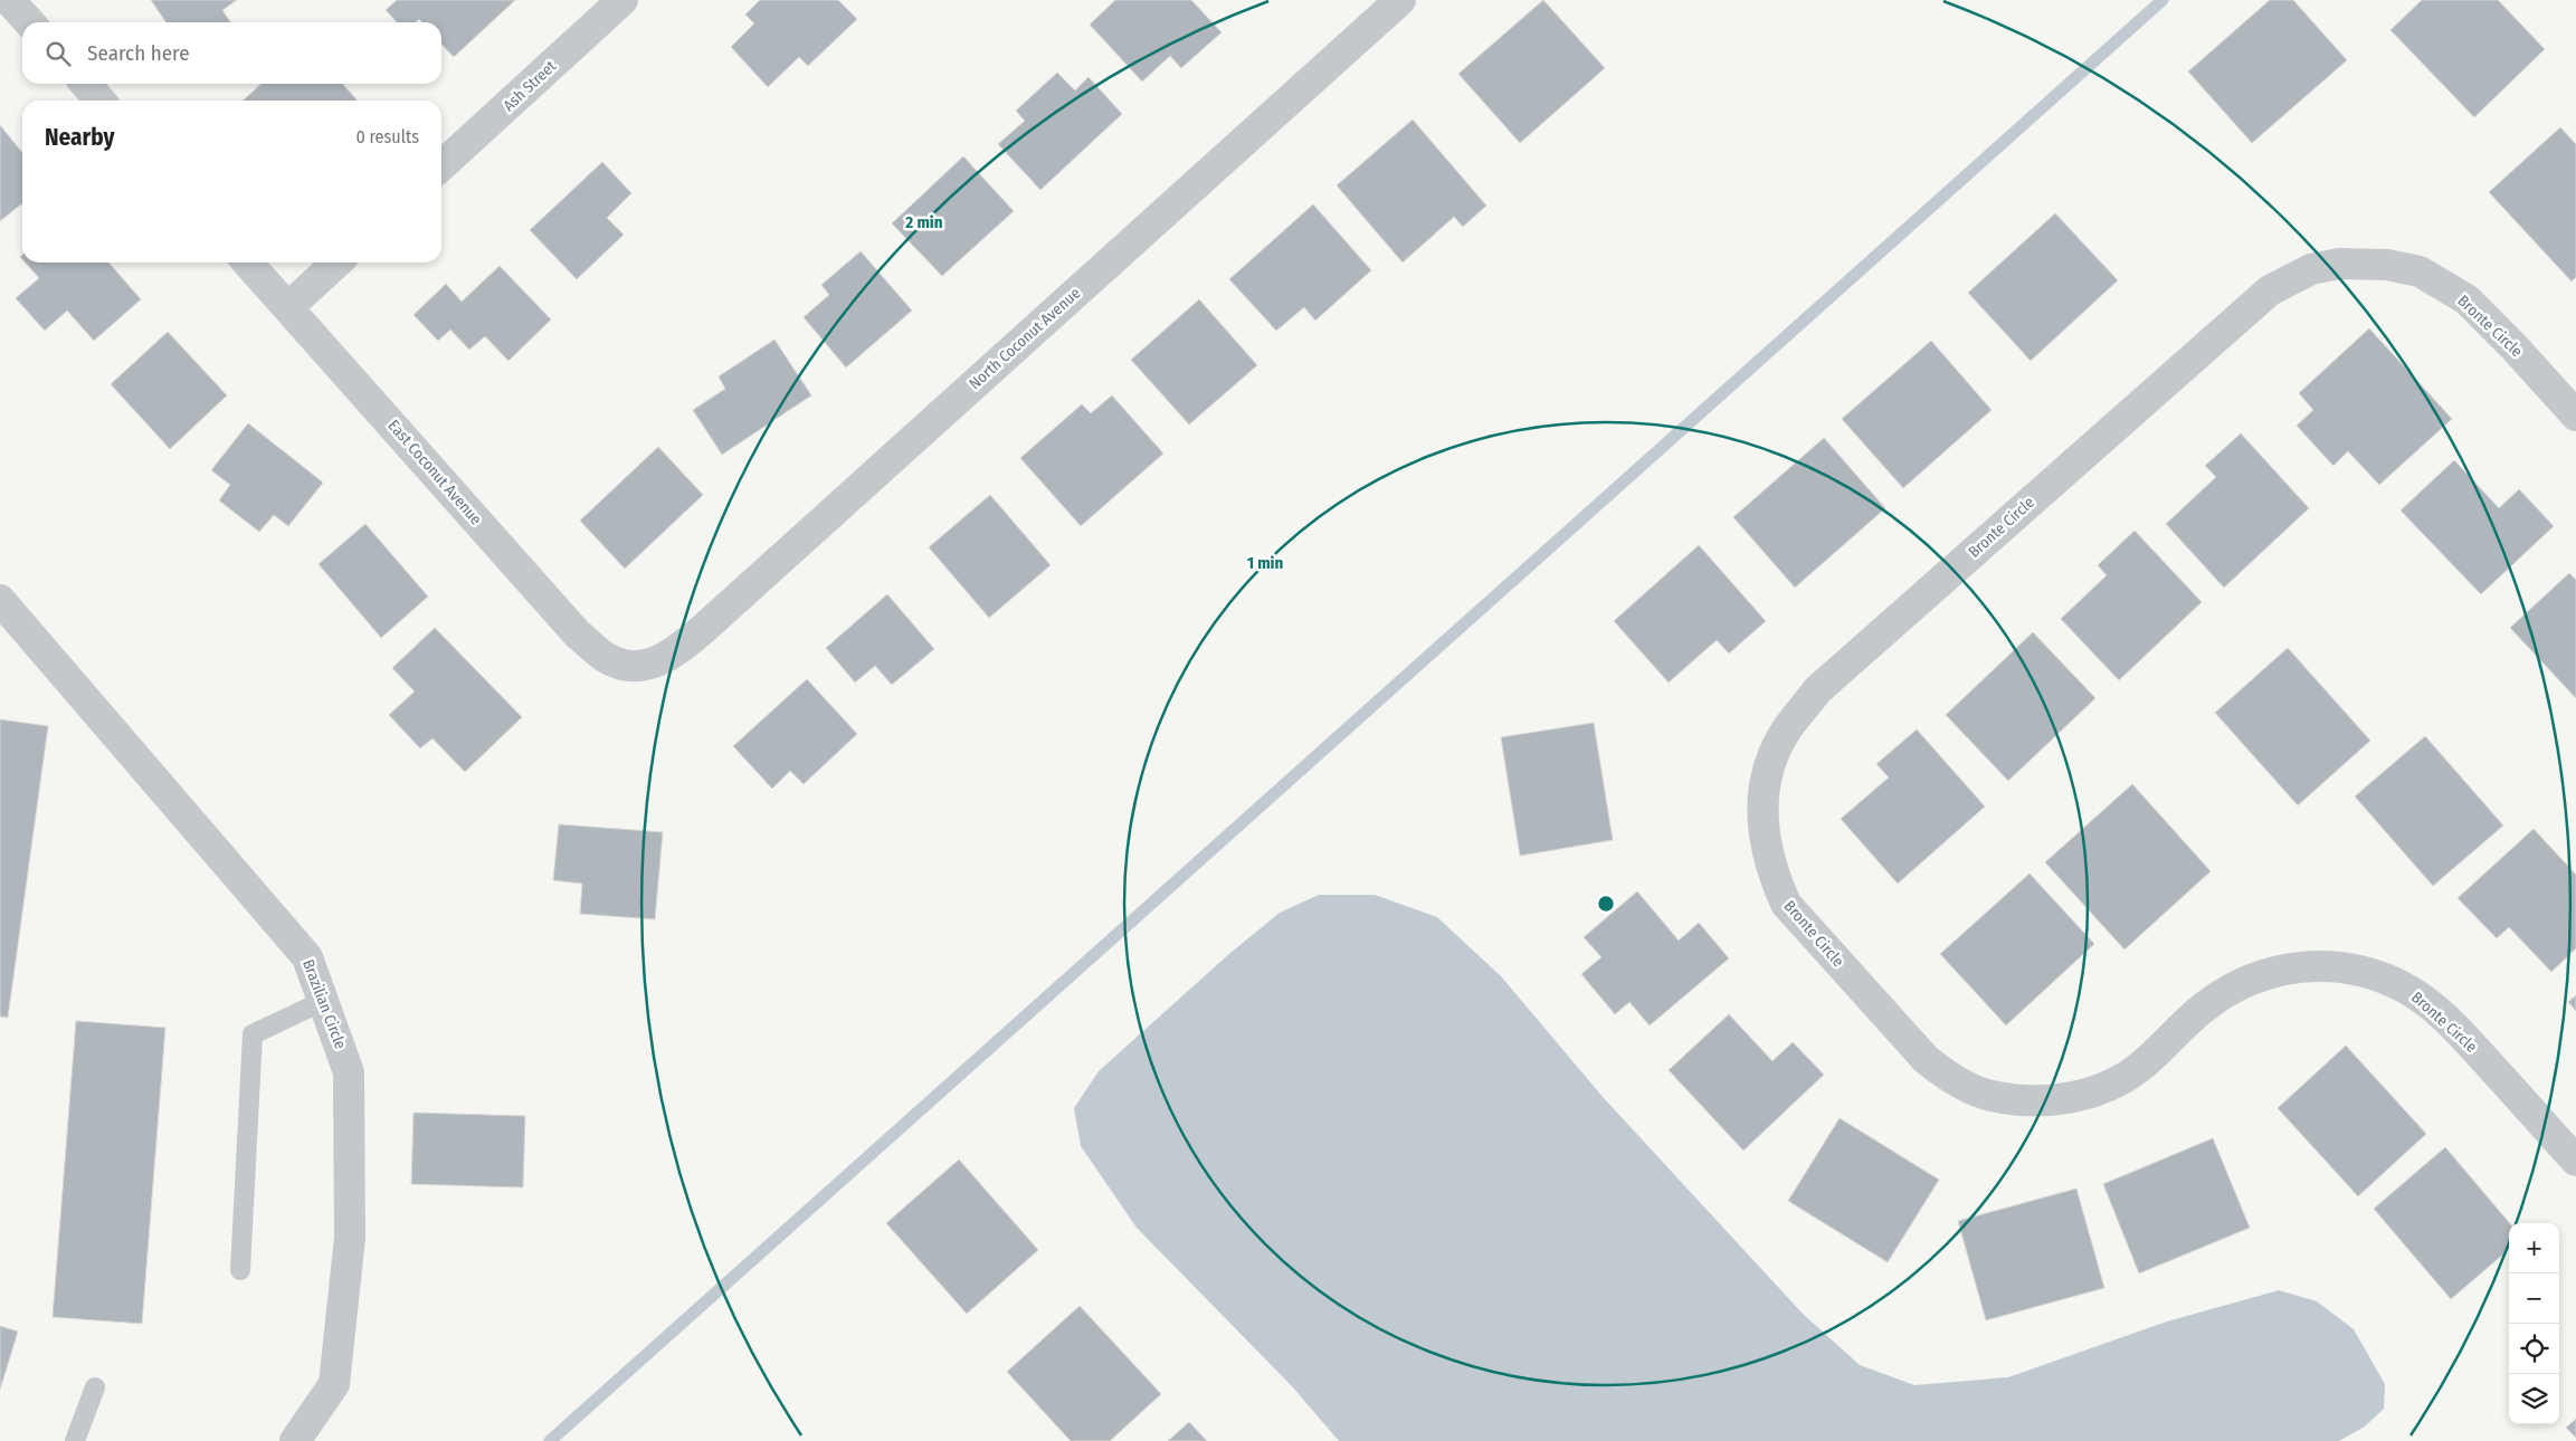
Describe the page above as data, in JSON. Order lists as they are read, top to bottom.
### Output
{
  "streets": {
    "street": [
      "Ash Street",
      "Bronte Circle",
      "North Coconut Avenue",
      "East Coconut Avenue",
      "Brazilian Circle"
    ]
  },
  "crossings": [
    ["North Coconut Avenue", "East Coconut Avenue"]
  ],
  "page": {
    "search": "Search here",
    "heading": ["Nearby", "0 results"],
    "map_buttons": ["+", "−"]
  },
  "rings": ["2 min", "1 min"]
}
